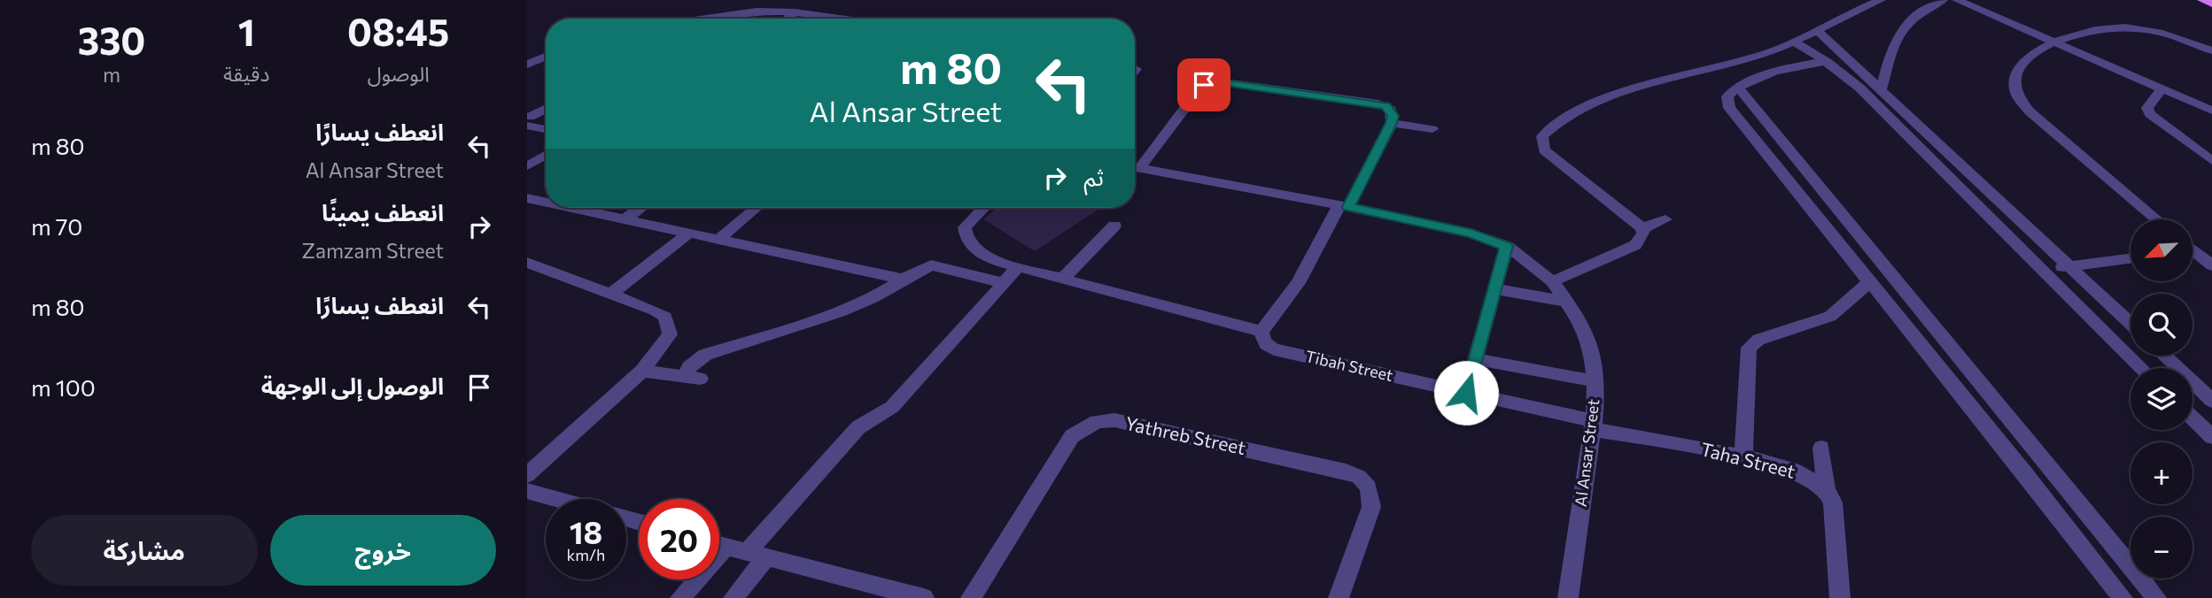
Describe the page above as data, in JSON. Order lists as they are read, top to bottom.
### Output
{
  "streets": {
    "street": [
      "Tibah Street",
      "Yathreb Street",
      "Al Ansar Street",
      "Taha Street"
    ]
  },
  "crossings": [
    ["Tibah Street", "Al Ansar Street"],
    ["Tibah Street", "Taha Street"],
    ["Al Ansar Street", "Taha Street"]
  ],
  "north": "bottom left",
  "page": {
    "eta": [
      "08:45",
      "الوصول",
      "1",
      "دقيقة",
      "330",
      "m"
    ],
    "turn": ["80 m", "Al Ansar Street"],
    "list": [
      {
        "name": "انعطف يسارًا",
        "note": "Al Ansar Street",
        "value": "80 m"
      },
      {
        "name": "انعطف يمينًا",
        "note": "Zamzam Street",
        "value": "70 m"
      },
      {
        "name": "انعطف يسارًا",
        "value": "80 m"
      },
      {
        "name": "الوصول إلى الوجهة",
        "value": "100 m"
      }
    ],
    "then": "ثم",
    "map_buttons": ["+", "−"],
    "speed": "18 km/h",
    "limit": "20",
    "buttons": ["خروج", "مشاركة"]
  }
}
